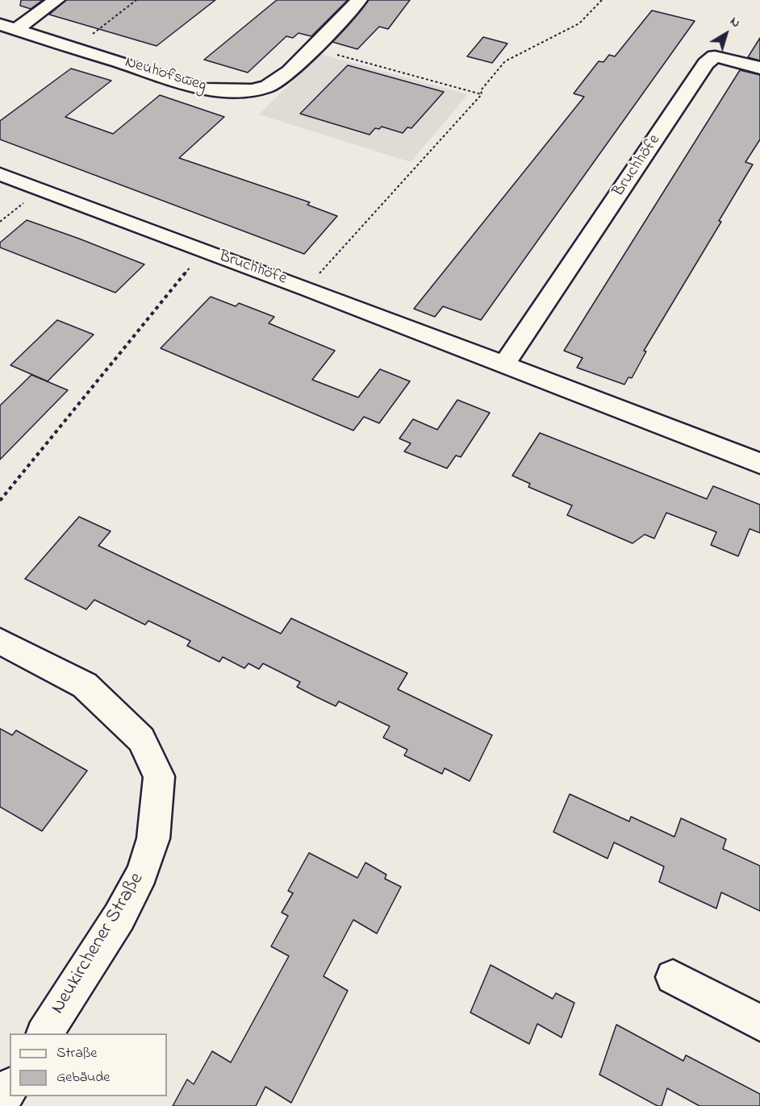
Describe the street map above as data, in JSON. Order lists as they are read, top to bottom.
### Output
{
  "streets": {
    "street": ["Neuhofsweg", "Bruchhöfe", "Neukirchener Straße"]
  },
  "legend": ["Straße", "Gebäude"],
  "north": "top right"
}
